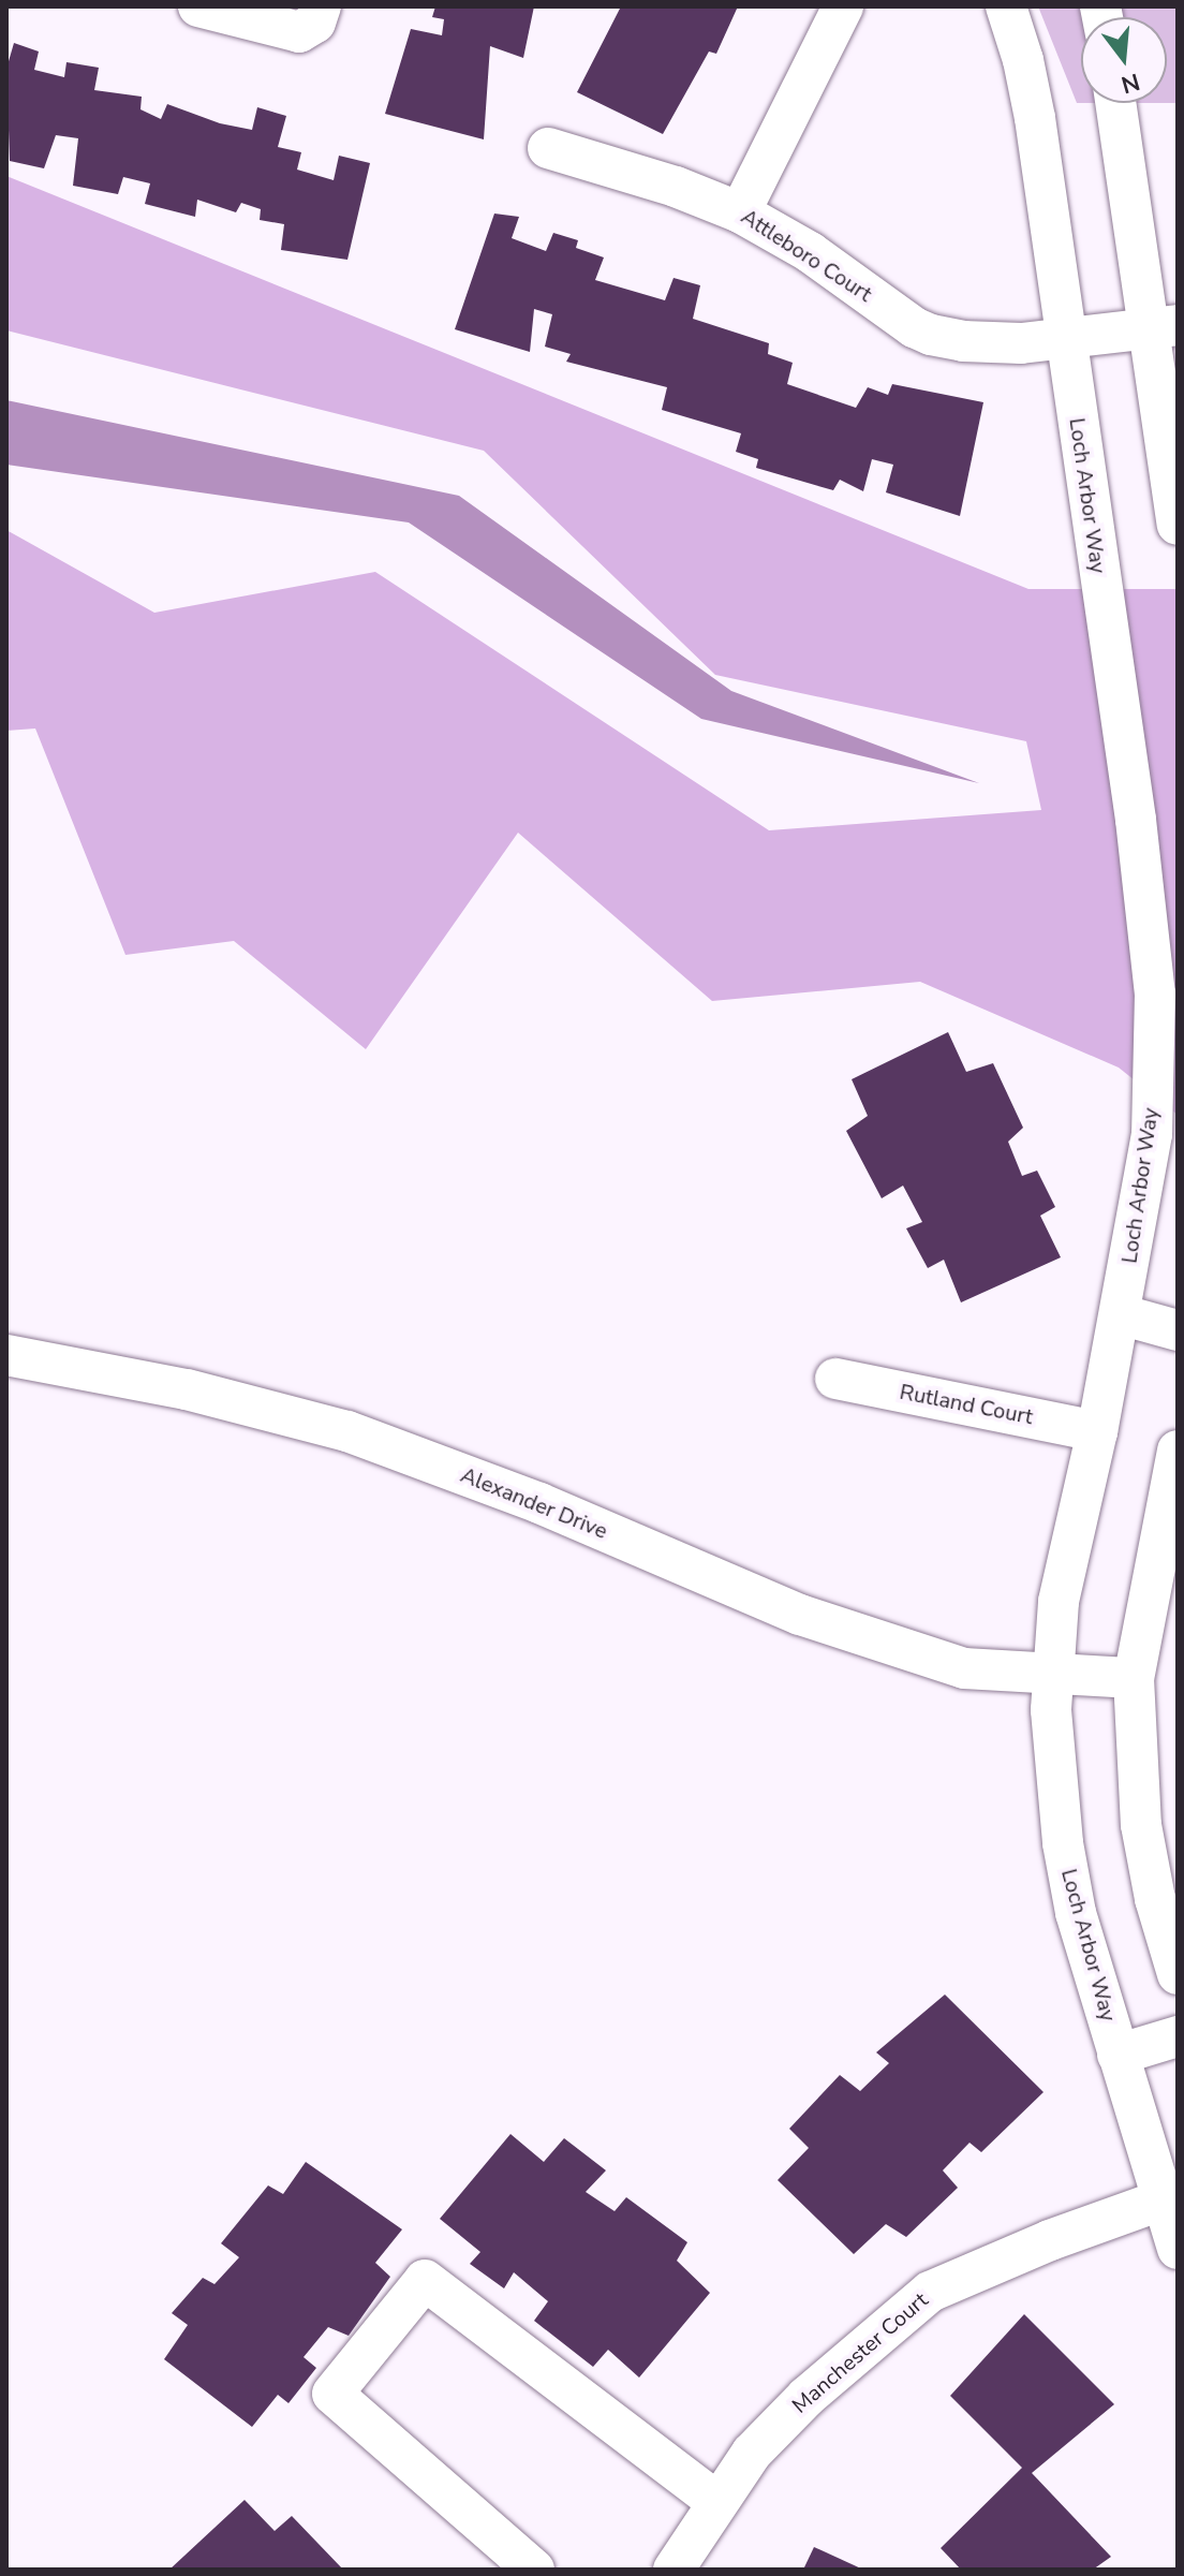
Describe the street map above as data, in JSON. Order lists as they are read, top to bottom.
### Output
{
  "streets": {
    "street": [
      "Attleboro Court",
      "Loch Arbor Way",
      "Rutland Court",
      "Alexander Drive",
      "Manchester Court"
    ]
  },
  "crossings": [
    ["Attleboro Court", "Loch Arbor Way"],
    ["Loch Arbor Way", "Rutland Court"],
    ["Loch Arbor Way", "Alexander Drive"],
    ["Loch Arbor Way", "Manchester Court"]
  ],
  "north": "bottom"
}
